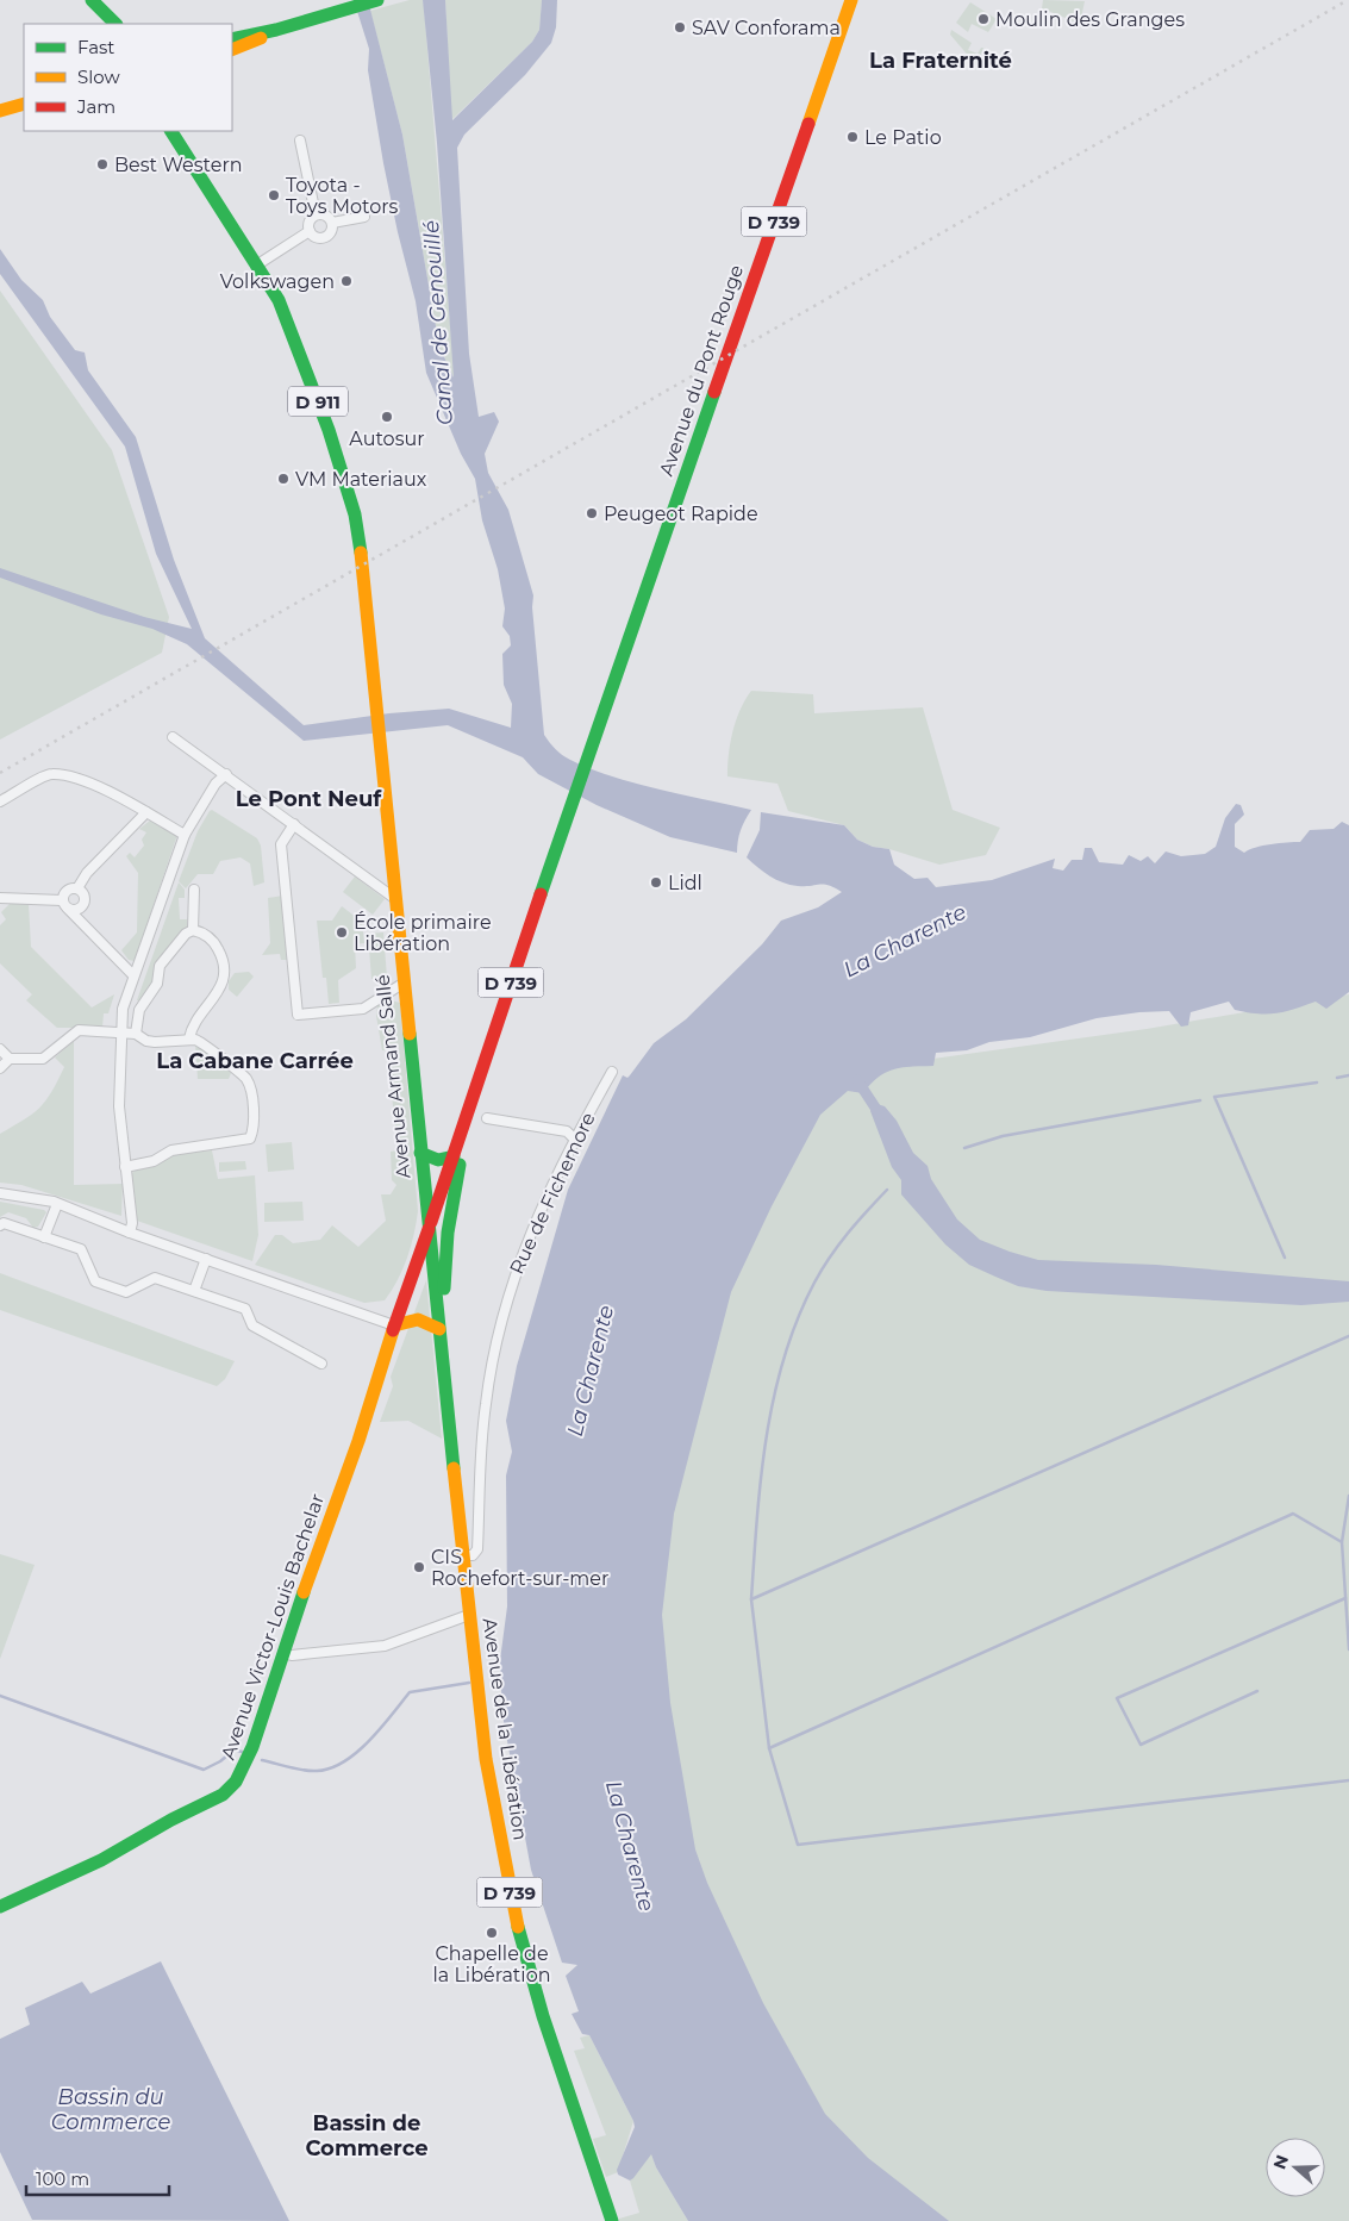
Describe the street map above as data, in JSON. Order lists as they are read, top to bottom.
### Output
{
  "streets": {
    "main road": [
      "D 739",
      "Avenue du Pont Rouge",
      "D 911",
      "Avenue Armand Sallé",
      "Avenue Victor-Louis Bachelar",
      "Avenue de la Libération"
    ],
    "street": ["Rue de Fichemore"]
  },
  "crossings": [
    ["D 739", "Avenue du Pont Rouge"],
    ["D 739", "Avenue Armand Sallé"],
    ["D 739", "Avenue Victor-Louis Bachelar"],
    ["D 739", "Avenue de la Libération"],
    ["D 911", "Avenue Armand Sallé"],
    ["Avenue Armand Sallé", "Avenue Victor-Louis Bachelar"],
    ["Avenue Armand Sallé", "Avenue de la Libération"],
    ["Rue de Fichemore", "Avenue de la Libération"],
    ["Avenue Victor-Louis Bachelar", "Avenue de la Libération"]
  ],
  "districts": [
    "La Fraternité",
    "Le Pont Neuf",
    "La Cabane Carrée",
    "Bassin de Commerce"
  ],
  "water": ["Canal de Genouillé", "La Charente", "Bassin du Commerce"],
  "places": [
    "Moulin des Granges",
    "SAV Conforama",
    "Le Patio",
    "Best Western",
    "Toyota - Toys Motors",
    "Volkswagen",
    "Autosur",
    "VM Materiaux",
    "Peugeot Rapide",
    "Lidl",
    "École primaire Libération",
    "CIS Rochefort-sur-mer",
    "Chapelle de la Libération"
  ],
  "legend": ["Fast", "Slow", "Jam"],
  "scale_bar": "100 m",
  "north": "left"
}
